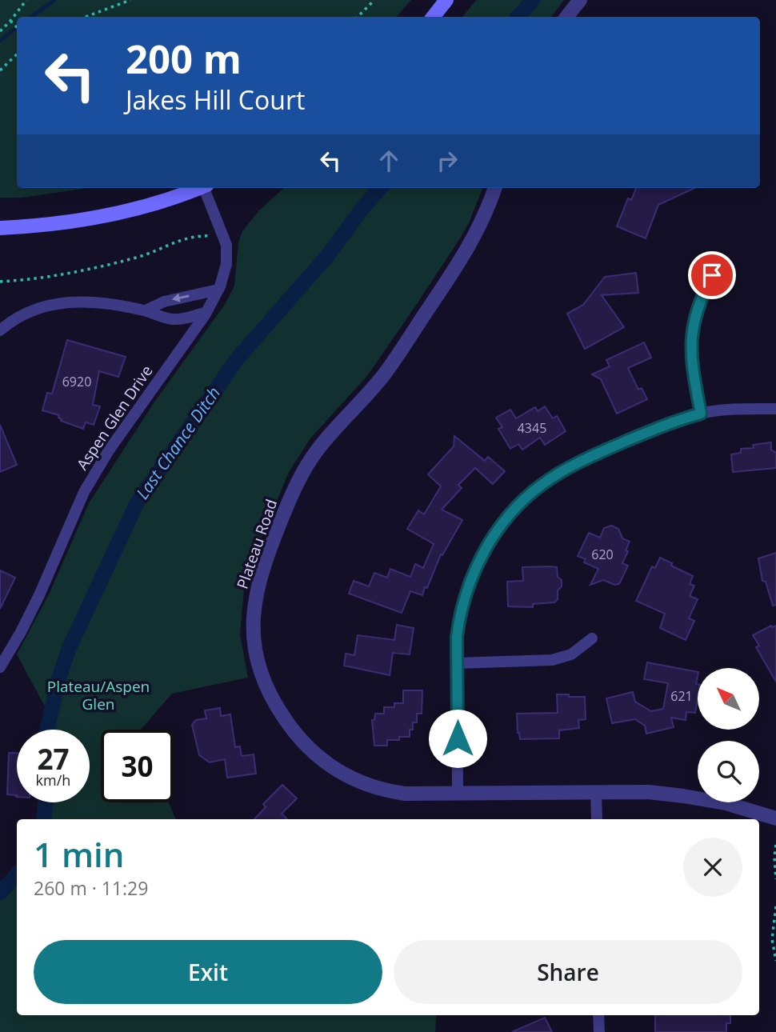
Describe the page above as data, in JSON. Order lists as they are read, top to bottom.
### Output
{
  "streets": {
    "street": ["Aspen Glen Drive", "Plateau Road"]
  },
  "water": ["Last Chance Ditch"],
  "parks": ["Plateau/Aspen Glen"],
  "house_numbers": [
    "6920",
    "4345",
    "620",
    "621"
  ],
  "north": "top left",
  "page": {
    "turn": ["200 m", "Jakes Hill Court"],
    "speed": "27 km/h",
    "limit": "30",
    "heading": ["1 min", "260 m · 11:29"],
    "buttons": ["Exit", "Share"]
  }
}
